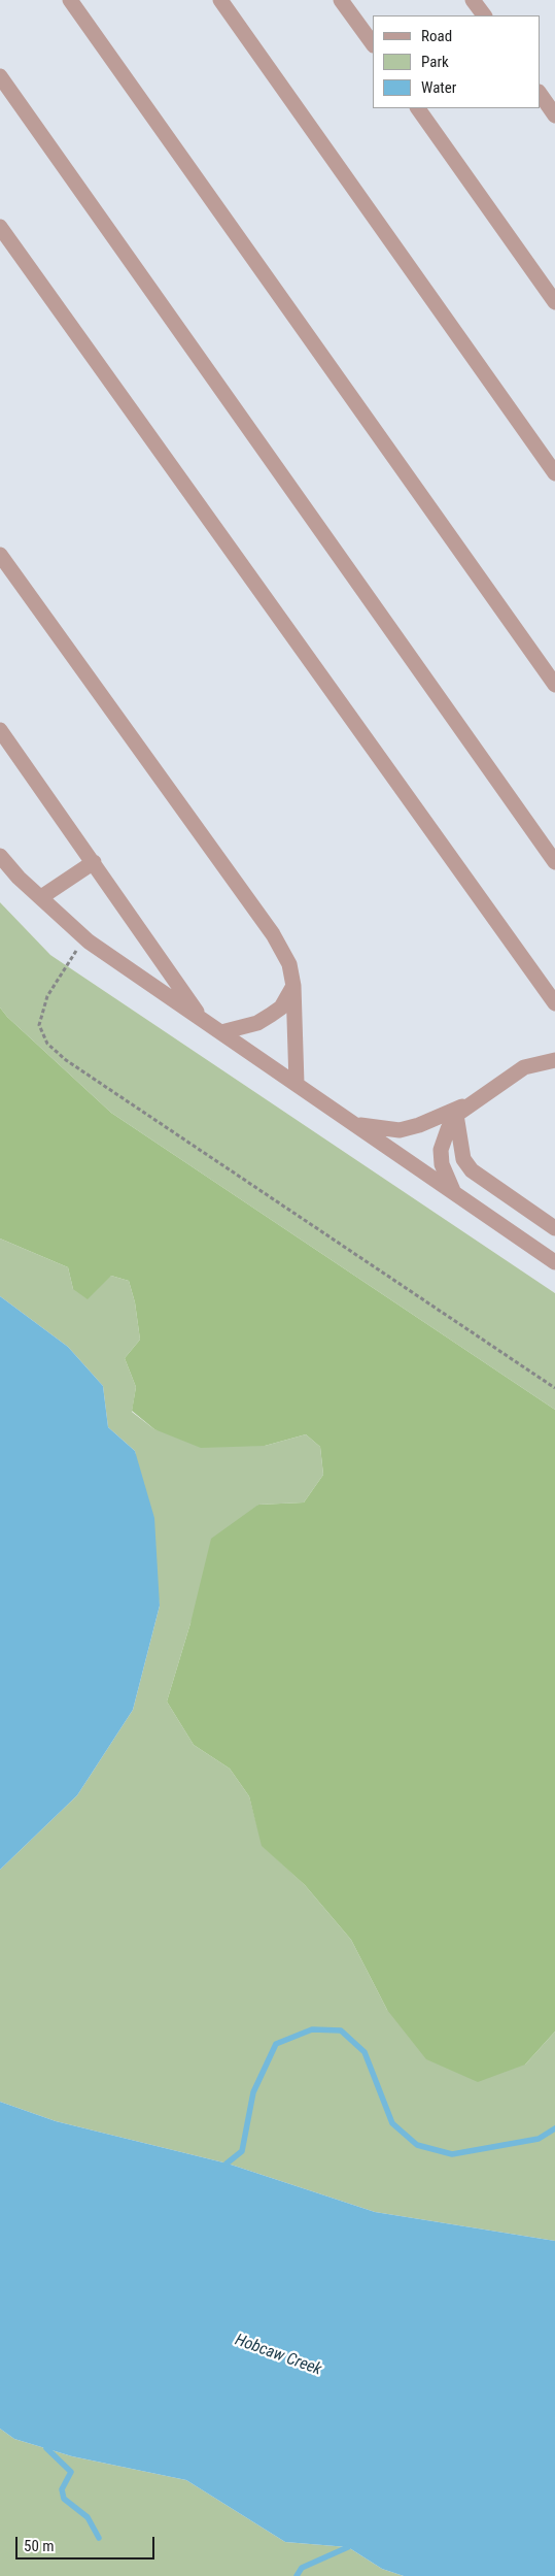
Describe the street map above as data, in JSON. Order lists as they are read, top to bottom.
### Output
{
  "water": ["Hobcaw Creek"],
  "legend": ["Road", "Park", "Water"],
  "scale_bar": "50 m"
}
